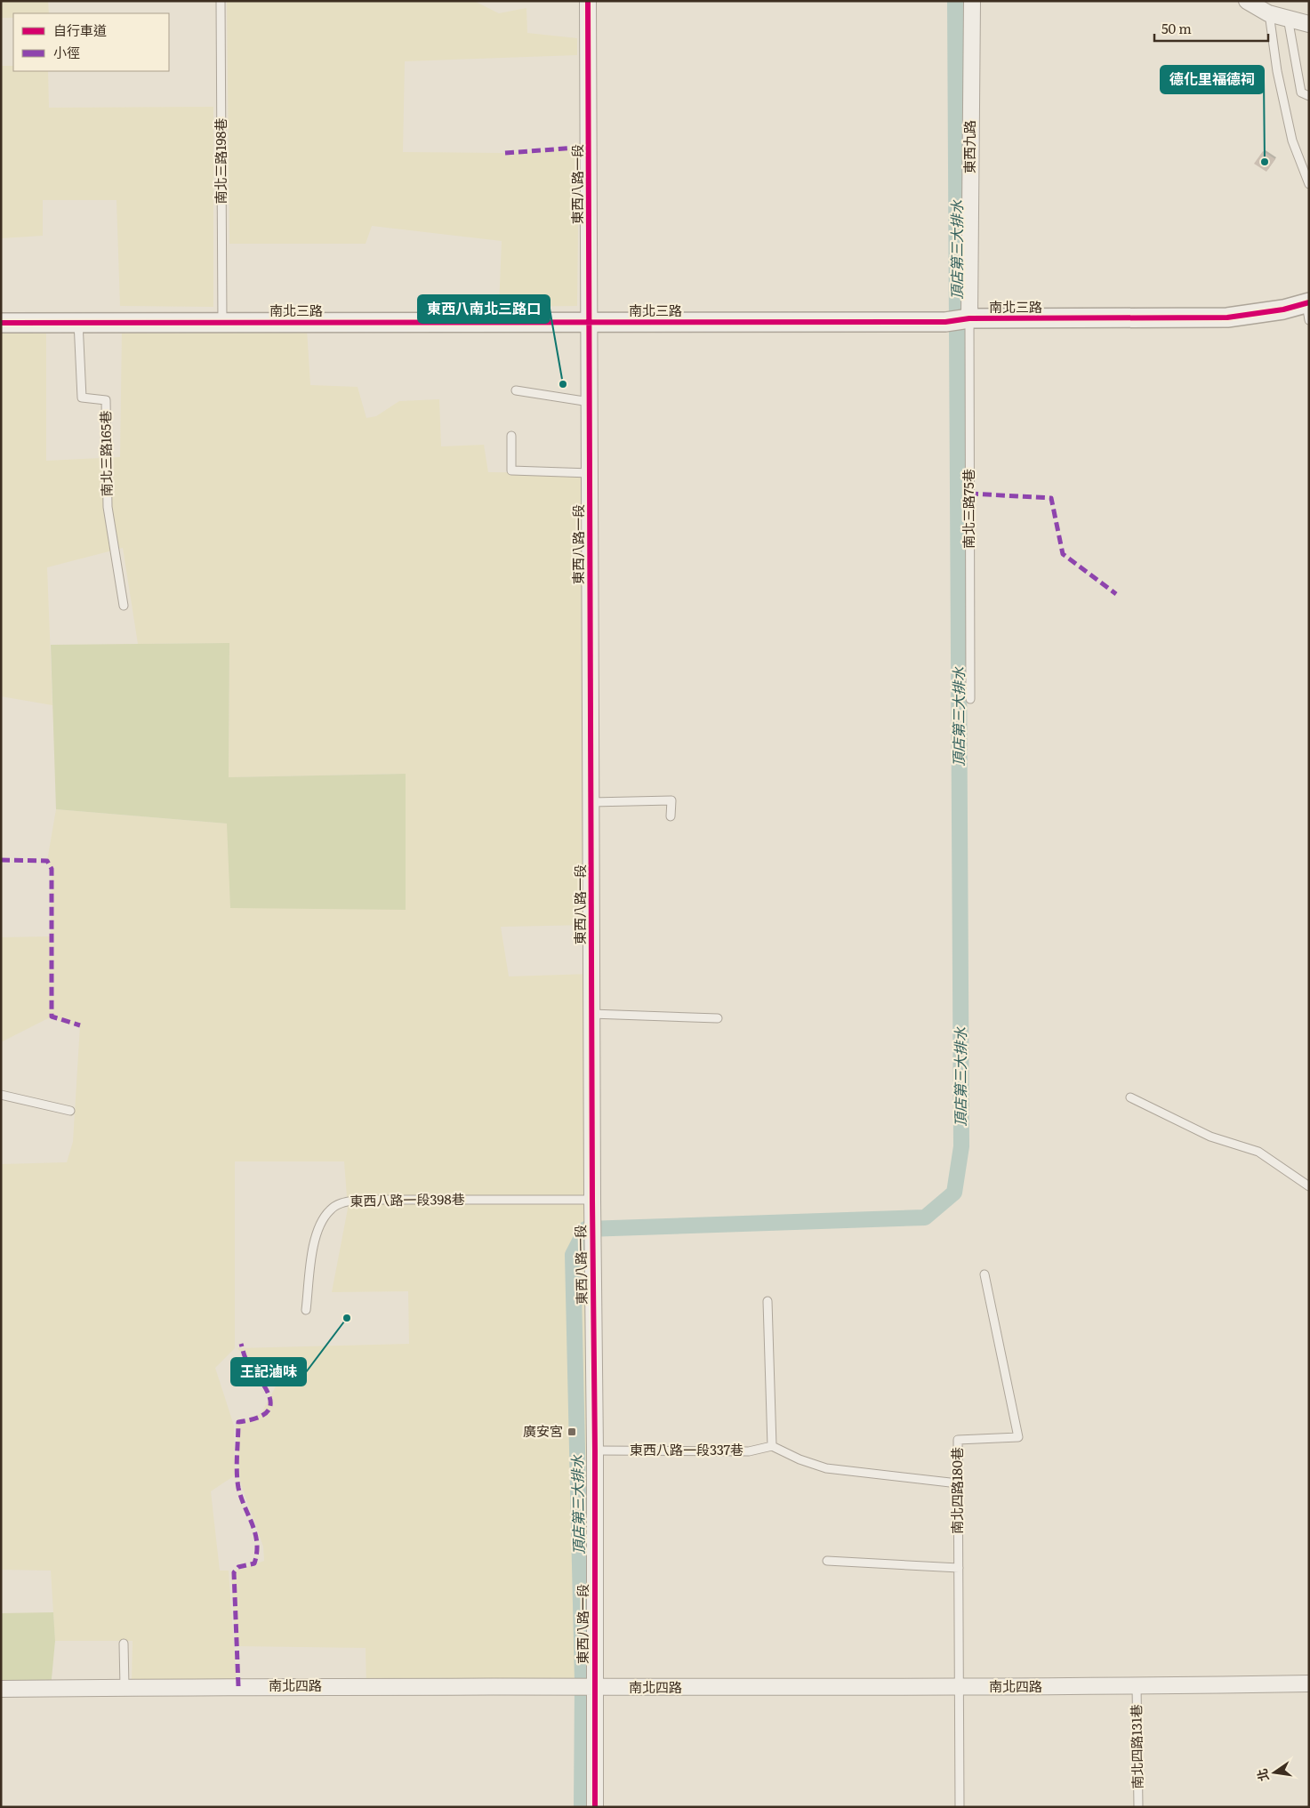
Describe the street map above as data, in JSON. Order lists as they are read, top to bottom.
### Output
{
  "streets": {
    "street": [
      "東西九路",
      "東西八路一段",
      "南北三路",
      "南北四路"
    ],
    "lane": [
      "南北三路198巷",
      "南北三路165巷",
      "南北三路75巷",
      "東西八路一段398巷",
      "東西八路一段337巷",
      "南北四路180巷",
      "南北四路131巷"
    ]
  },
  "crossings": [
    ["東西九路", "南北三路"],
    ["東西九路", "南北三路75巷"],
    ["南北三路198巷", "南北三路"],
    ["東西八路一段", "南北三路"],
    ["東西八路一段", "東西八路一段398巷"],
    ["東西八路一段", "東西八路一段337巷"],
    ["東西八路一段", "南北四路"],
    ["南北三路", "南北三路165巷"],
    ["南北三路", "南北三路75巷"],
    ["南北四路180巷", "南北四路"],
    ["南北四路", "南北四路131巷"]
  ],
  "water": ["頂店第三大排水"],
  "places": {
    "other": ["德化里福德祠", "東西八南北三路口", "王記滷味"],
    "transit": ["廣安宮"]
  },
  "legend": ["自行車道", "小徑"],
  "scale_bar": "50 m",
  "north": "left"
}
